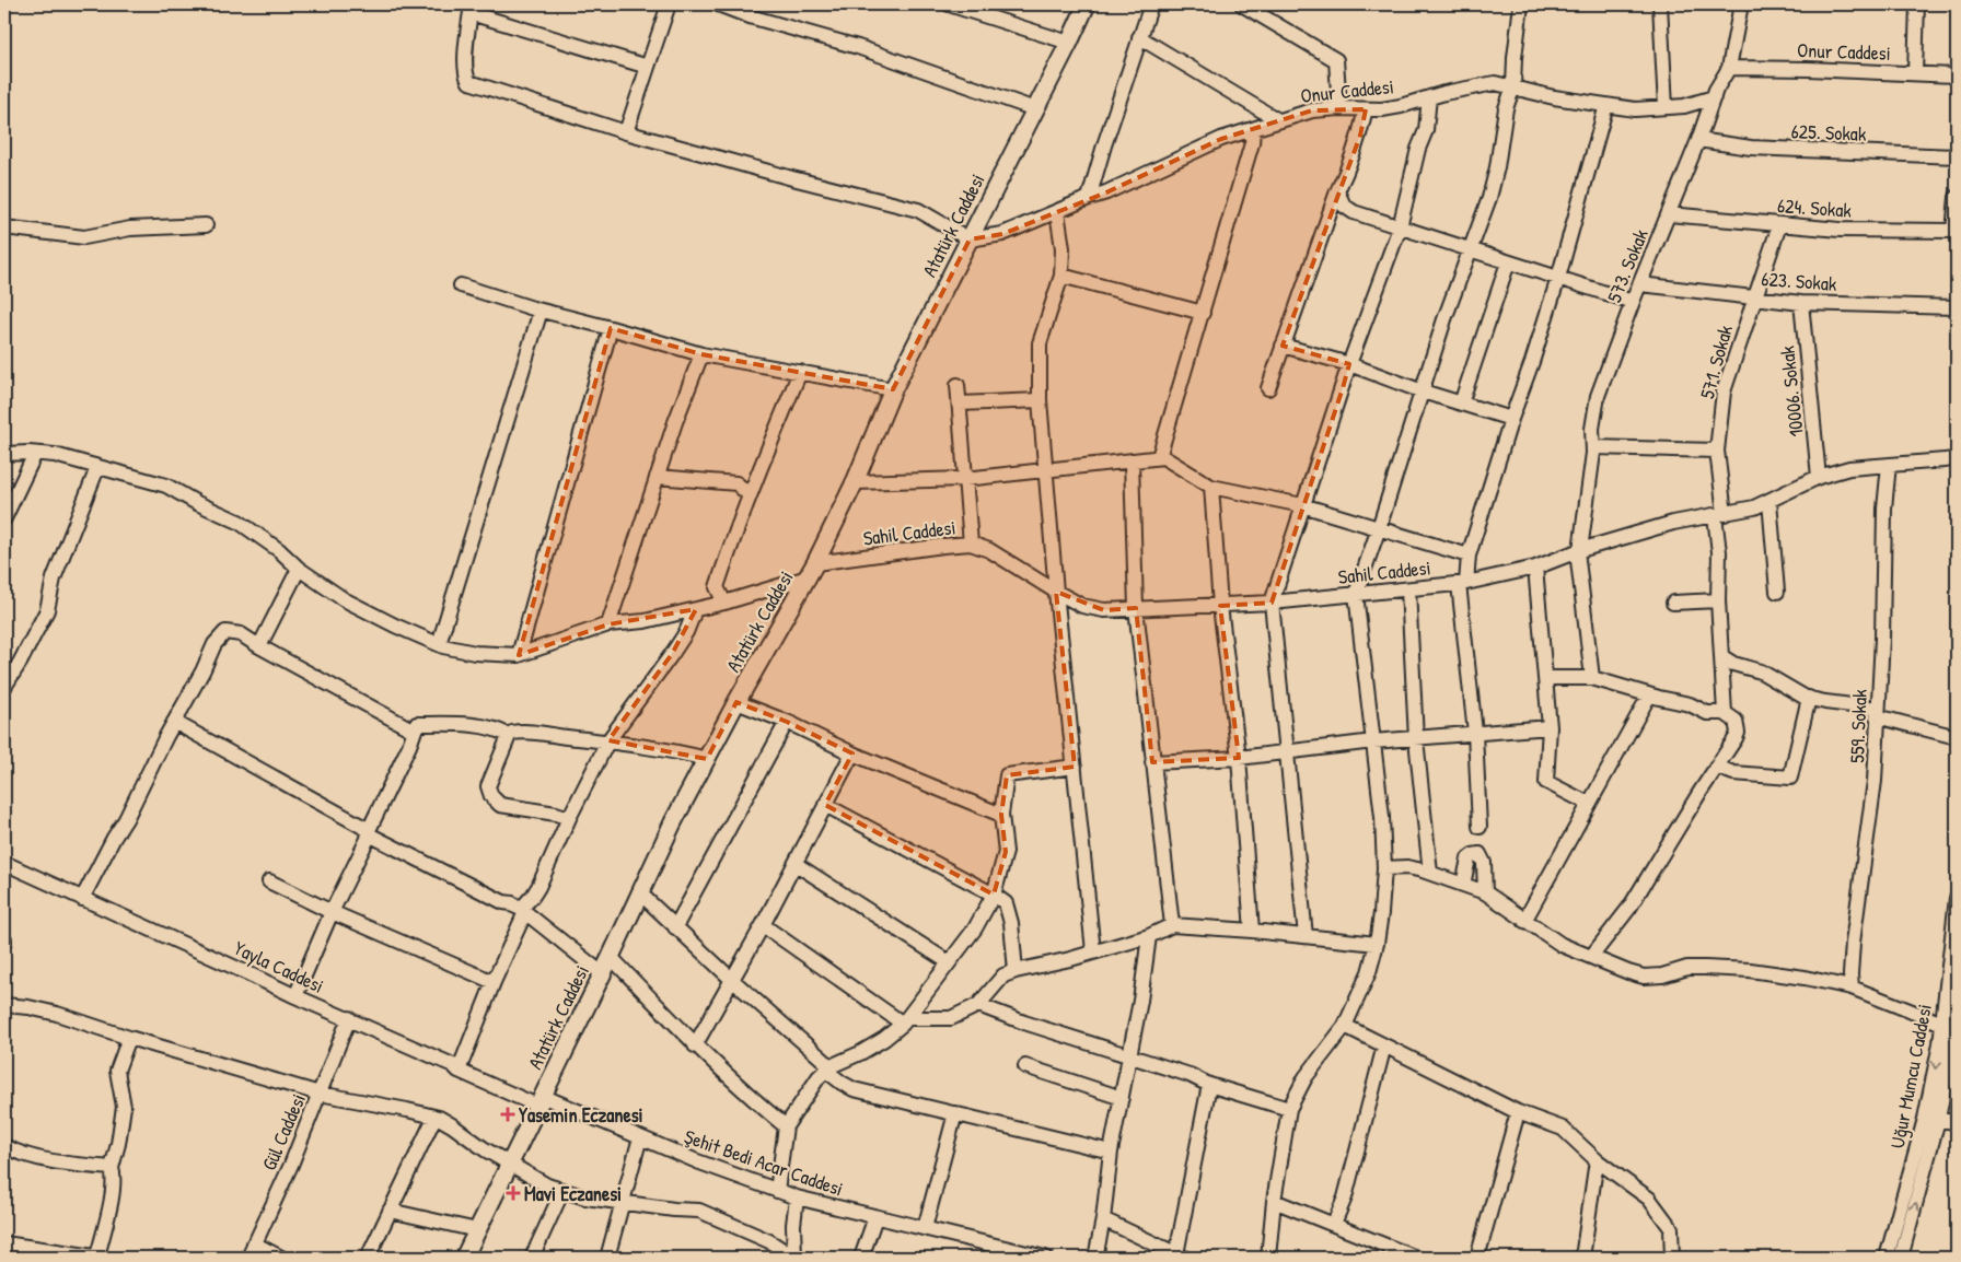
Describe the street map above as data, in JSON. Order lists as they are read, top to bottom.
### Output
{
  "streets": {
    "main road": ["Atatürk Caddesi"],
    "street": [
      "Onur Caddesi",
      "625. Sokak",
      "624. Sokak",
      "573. Sokak",
      "623. Sokak",
      "571. Sokak",
      "10006. Sokak",
      "Sahil Caddesi",
      "559. Sokak",
      "Yayla Caddesi",
      "Uğur Mumcu Caddesi",
      "Gül Caddesi",
      "Şehit Bedi Acar Caddesi"
    ]
  },
  "crossings": [
    ["Onur Caddesi", "Atatürk Caddesi"],
    ["Onur Caddesi", "573. Sokak"],
    ["625. Sokak", "573. Sokak"],
    ["624. Sokak", "573. Sokak"],
    ["624. Sokak", "571. Sokak"],
    ["Atatürk Caddesi", "Sahil Caddesi"],
    ["Atatürk Caddesi", "Yayla Caddesi"],
    ["Atatürk Caddesi", "Şehit Bedi Acar Caddesi"],
    ["573. Sokak", "623. Sokak"],
    ["573. Sokak", "Sahil Caddesi"],
    ["623. Sokak", "571. Sokak"],
    ["623. Sokak", "10006. Sokak"],
    ["571. Sokak", "Sahil Caddesi"],
    ["10006. Sokak", "Sahil Caddesi"],
    ["Sahil Caddesi", "559. Sokak"],
    ["Yayla Caddesi", "Gül Caddesi"],
    ["Yayla Caddesi", "Şehit Bedi Acar Caddesi"]
  ],
  "places": {
    "health": ["Yasemin Eczanesi", "Mavi Eczanesi"]
  }
}
